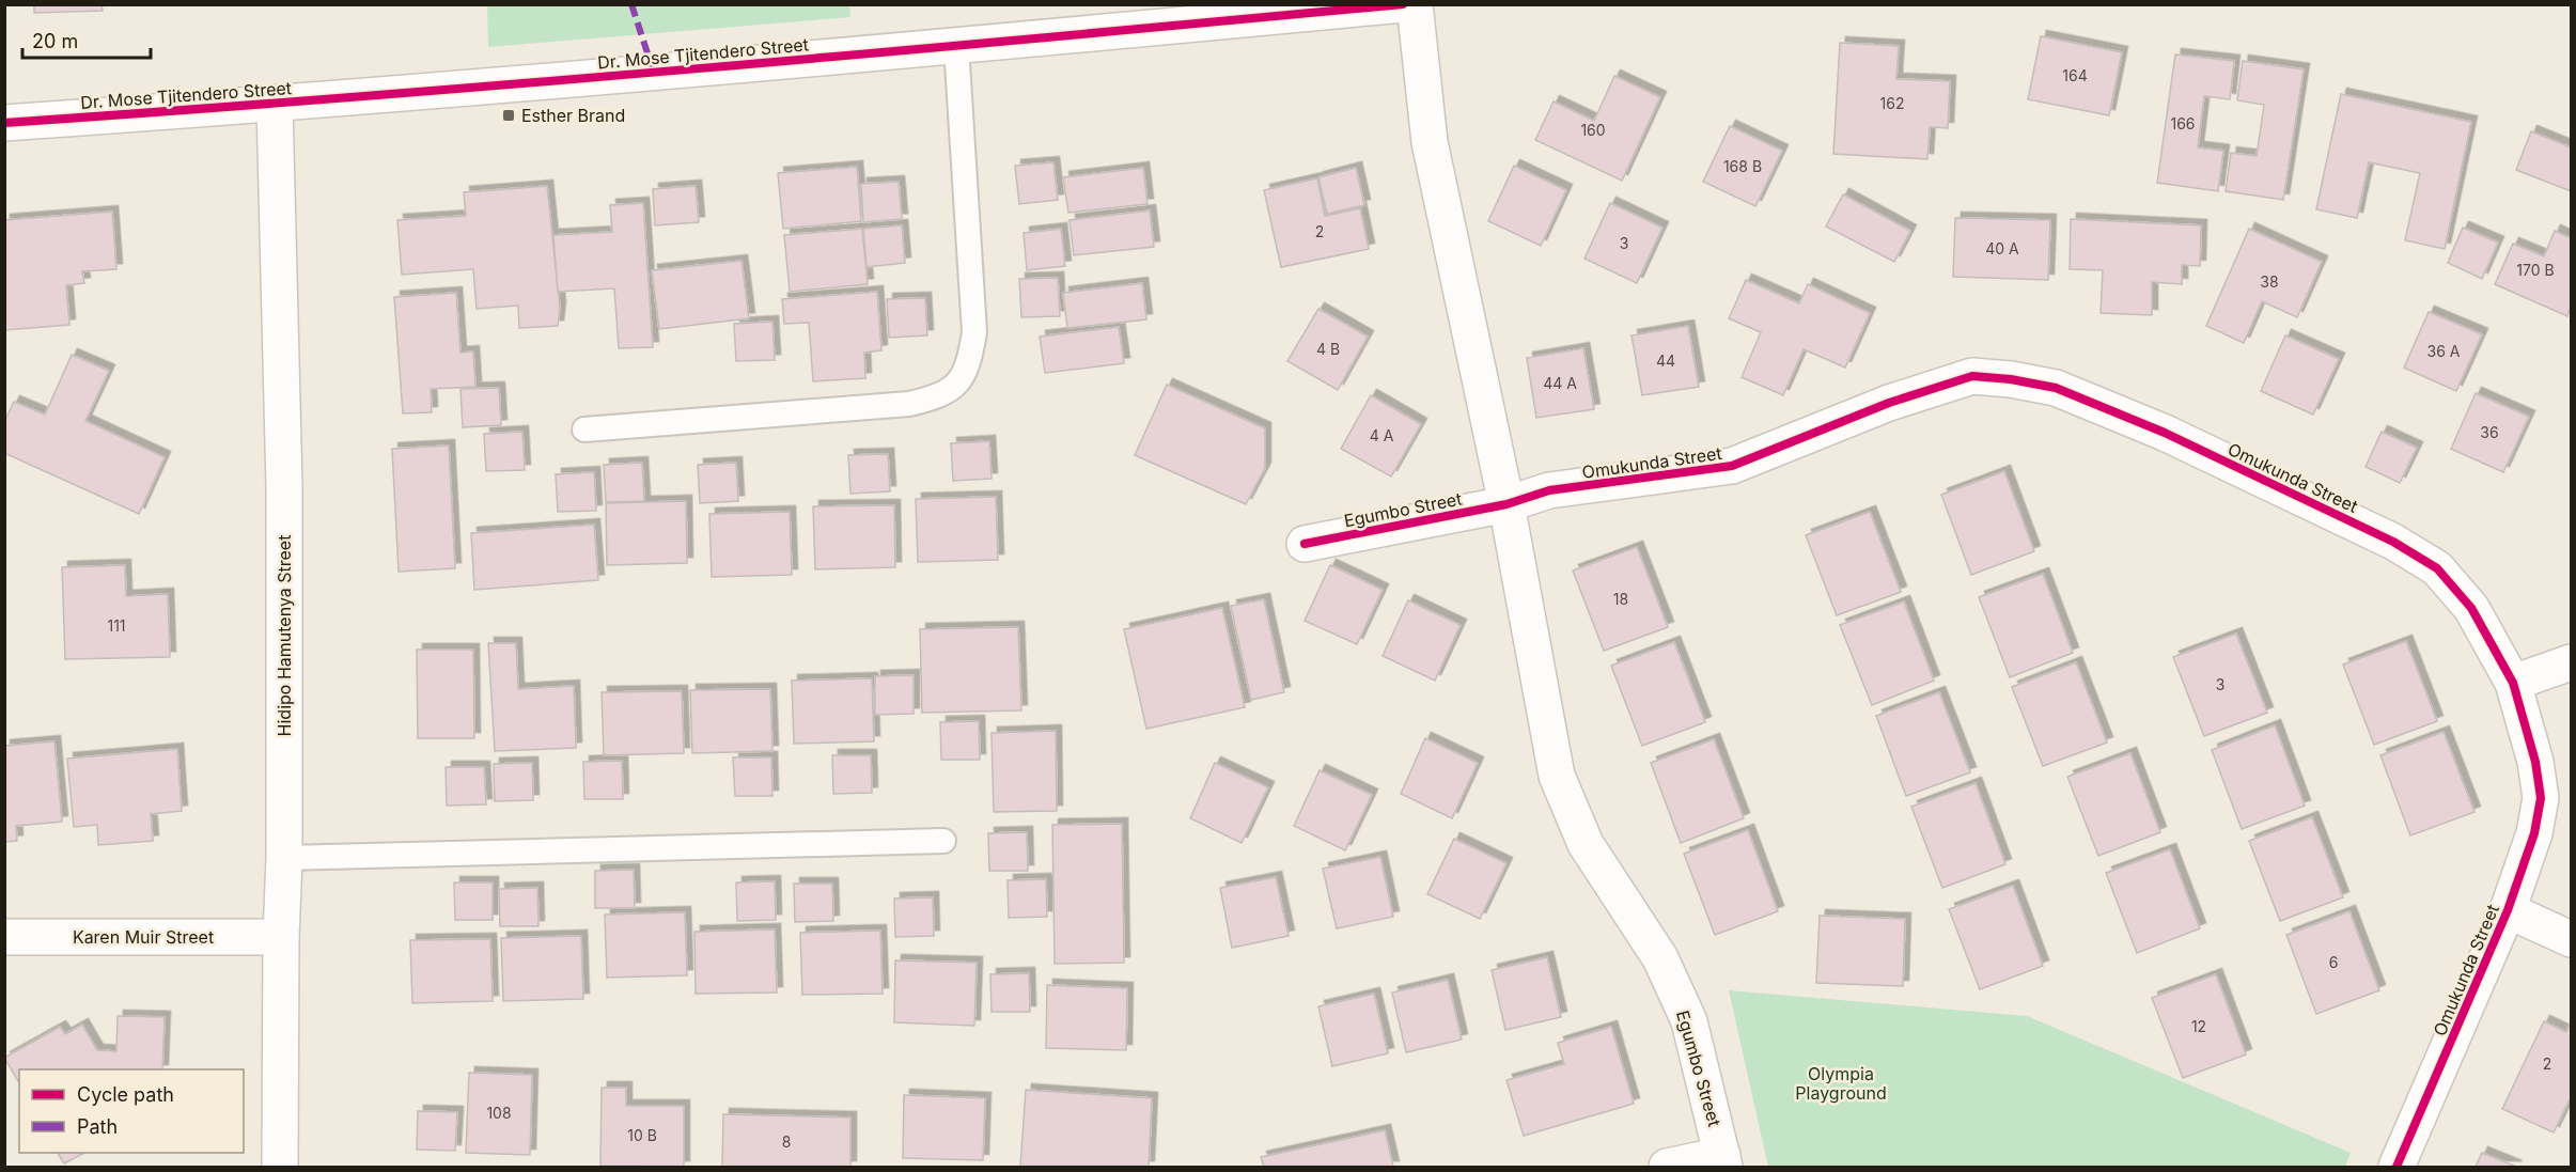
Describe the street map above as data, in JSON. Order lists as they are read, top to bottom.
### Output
{
  "streets": {
    "street": [
      "Dr. Mose Tjitendero Street",
      "Omukunda Street",
      "Egumbo Street",
      "Hidipo Hamutenya Street",
      "Karen Muir Street"
    ]
  },
  "crossings": [
    ["Dr. Mose Tjitendero Street", "Hidipo Hamutenya Street"],
    ["Omukunda Street", "Egumbo Street"],
    ["Hidipo Hamutenya Street", "Karen Muir Street"]
  ],
  "parks": ["Olympia Playground"],
  "places": {
    "transit": ["Esther Brand"]
  },
  "house_numbers": [
    "164",
    "162",
    "166",
    "160",
    "168 B",
    "2",
    "3",
    "40 A",
    "170 B",
    "38",
    "4 B",
    "36 A",
    "44",
    "44 A",
    "36",
    "4 A",
    "18",
    "111",
    "3",
    "6",
    "12",
    "2",
    "108",
    "10 B",
    "8"
  ],
  "legend": ["Cycle path", "Path"],
  "scale_bar": "20 m"
}
